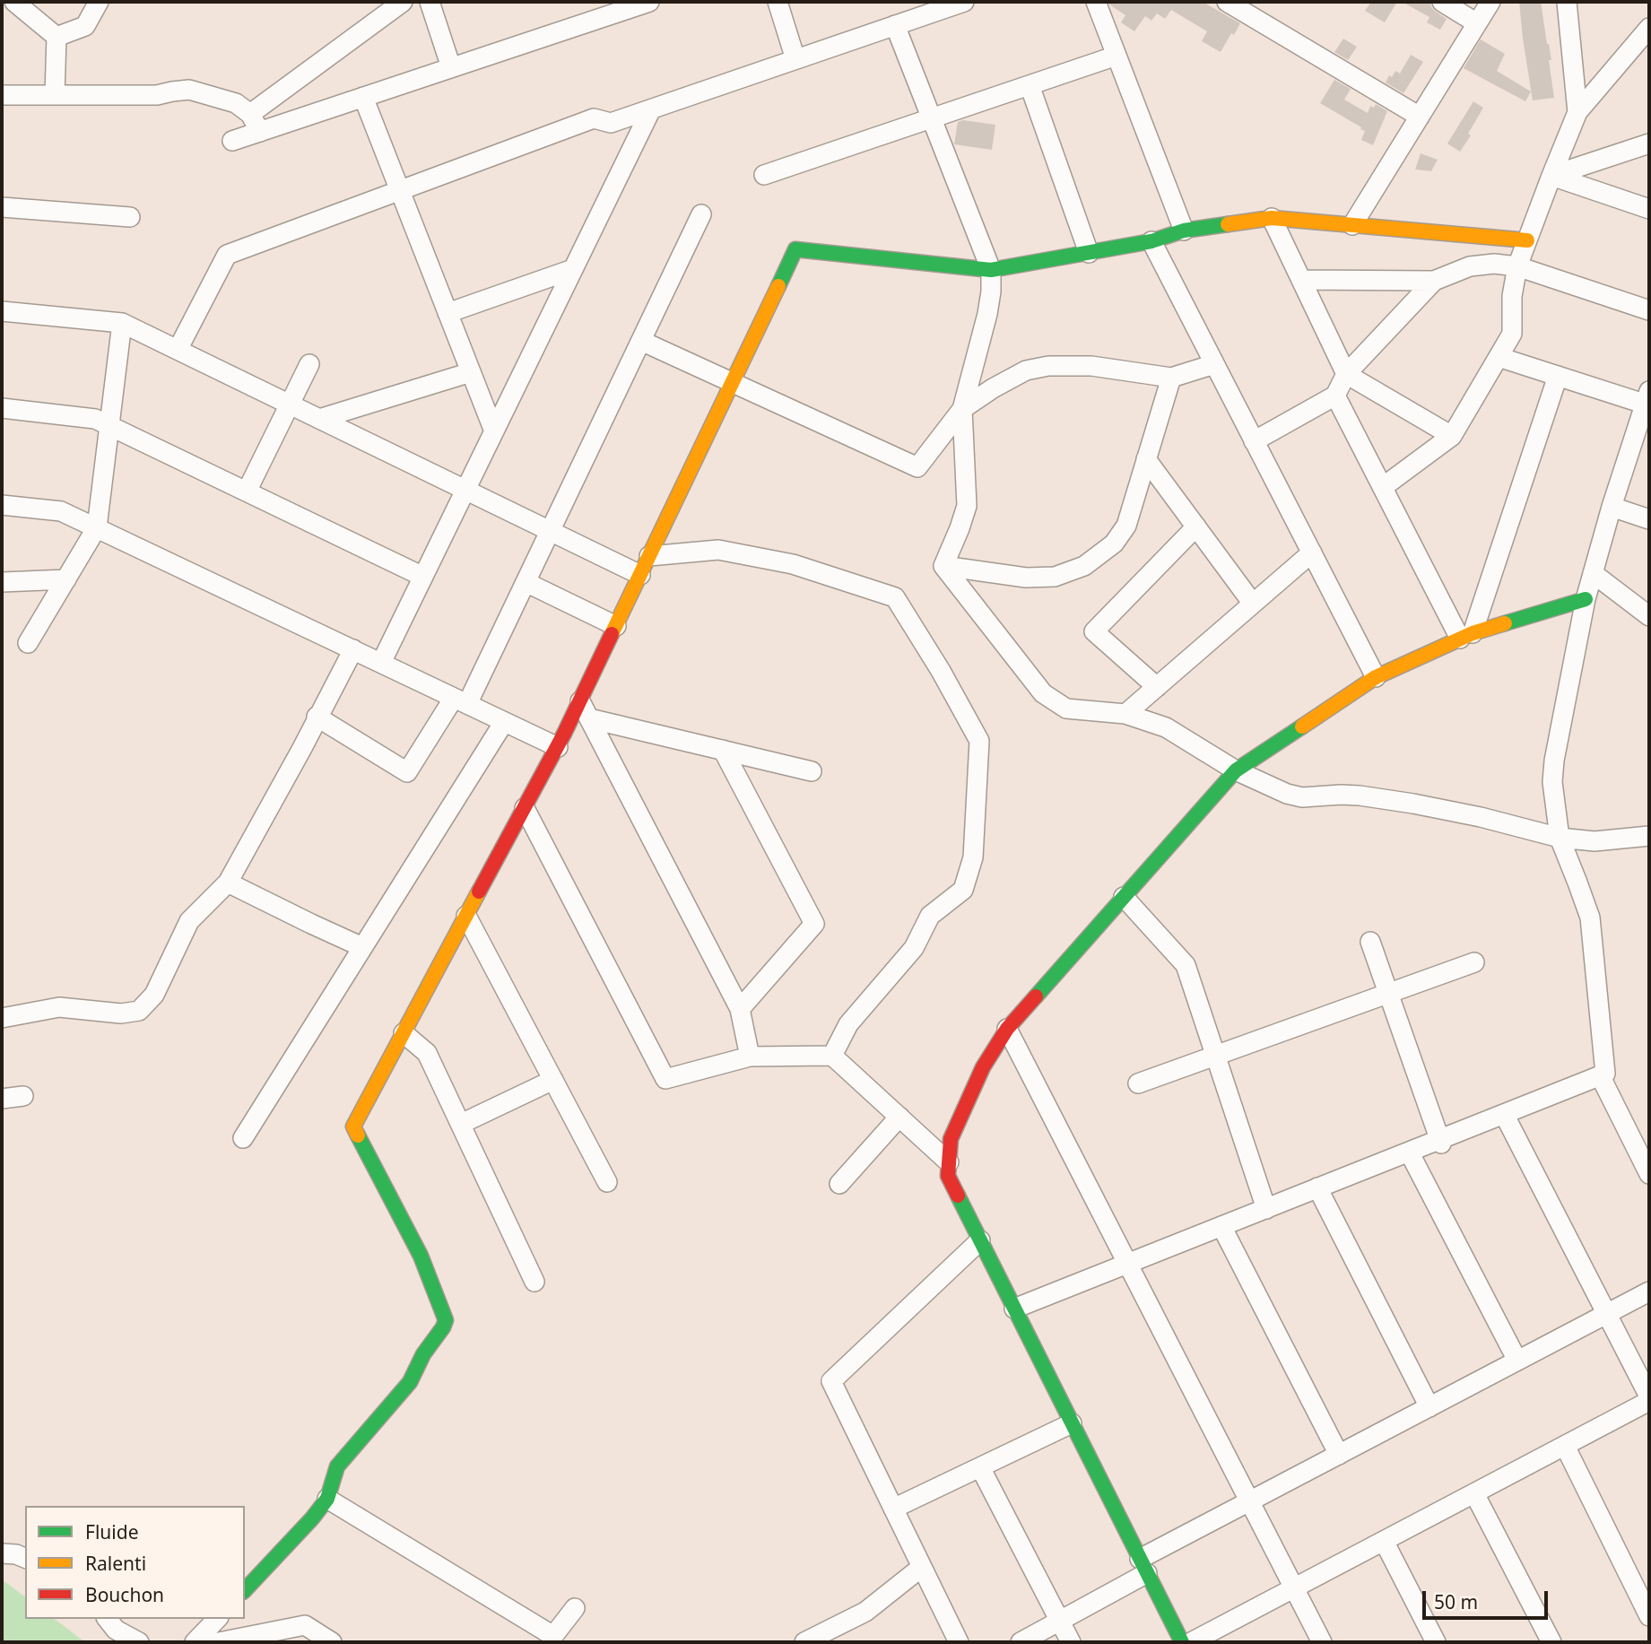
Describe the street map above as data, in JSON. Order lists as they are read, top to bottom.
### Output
{
  "legend": ["Fluide", "Ralenti", "Bouchon"],
  "scale_bar": "50 m"
}
